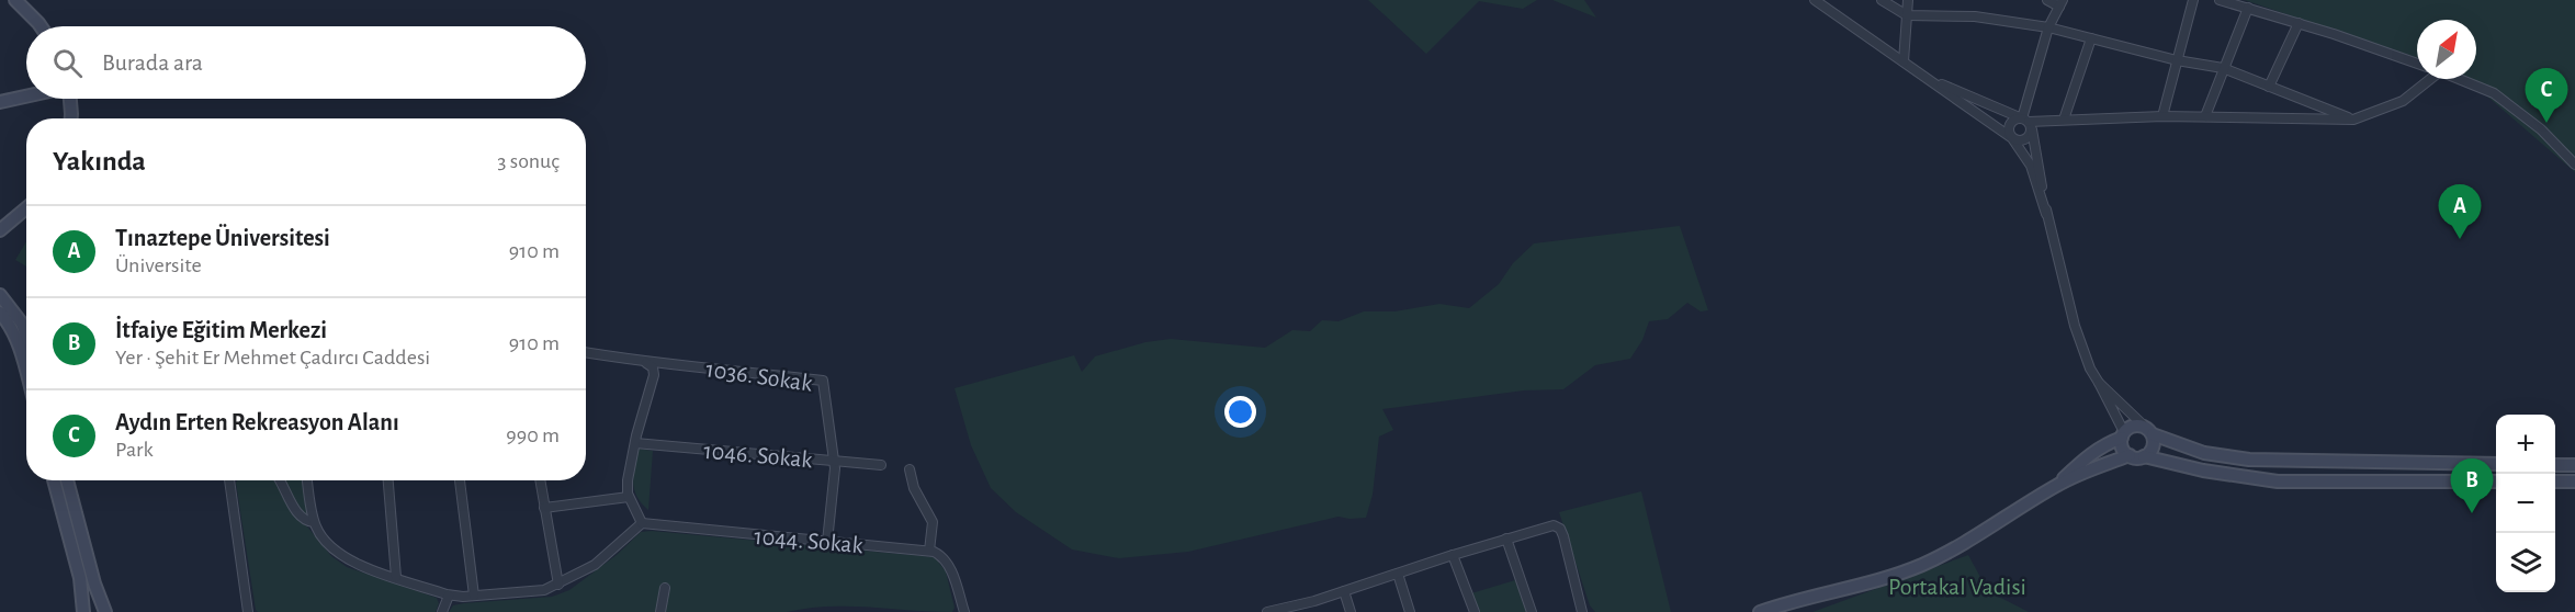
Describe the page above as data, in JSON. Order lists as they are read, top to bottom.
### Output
{
  "streets": {
    "street": ["1036. Sokak", "1046. Sokak", "1044. Sokak"]
  },
  "crossings": [
    ["1036. Sokak", "1046. Sokak"],
    ["1036. Sokak", "1044. Sokak"]
  ],
  "parks": ["Portakal Vadisi"],
  "north": "top right",
  "page": {
    "search": "Burada ara",
    "pins": ["C", "A", "B"],
    "heading": ["Yakında", "3 sonuç"],
    "list": [
      {
        "mark": "A",
        "name": "Tınaztepe Üniversitesi",
        "note": "Üniversite",
        "value": "910 m"
      },
      {
        "mark": "B",
        "name": "İtfaiye Eğitim Merkezi",
        "note": "Yer · Şehit Er Mehmet Çadırcı Caddesi",
        "value": "910 m"
      },
      {
        "mark": "C",
        "name": "Aydın Erten Rekreasyon Alanı",
        "note": "Park",
        "value": "990 m"
      }
    ],
    "map_buttons": ["+", "−"]
  }
}
